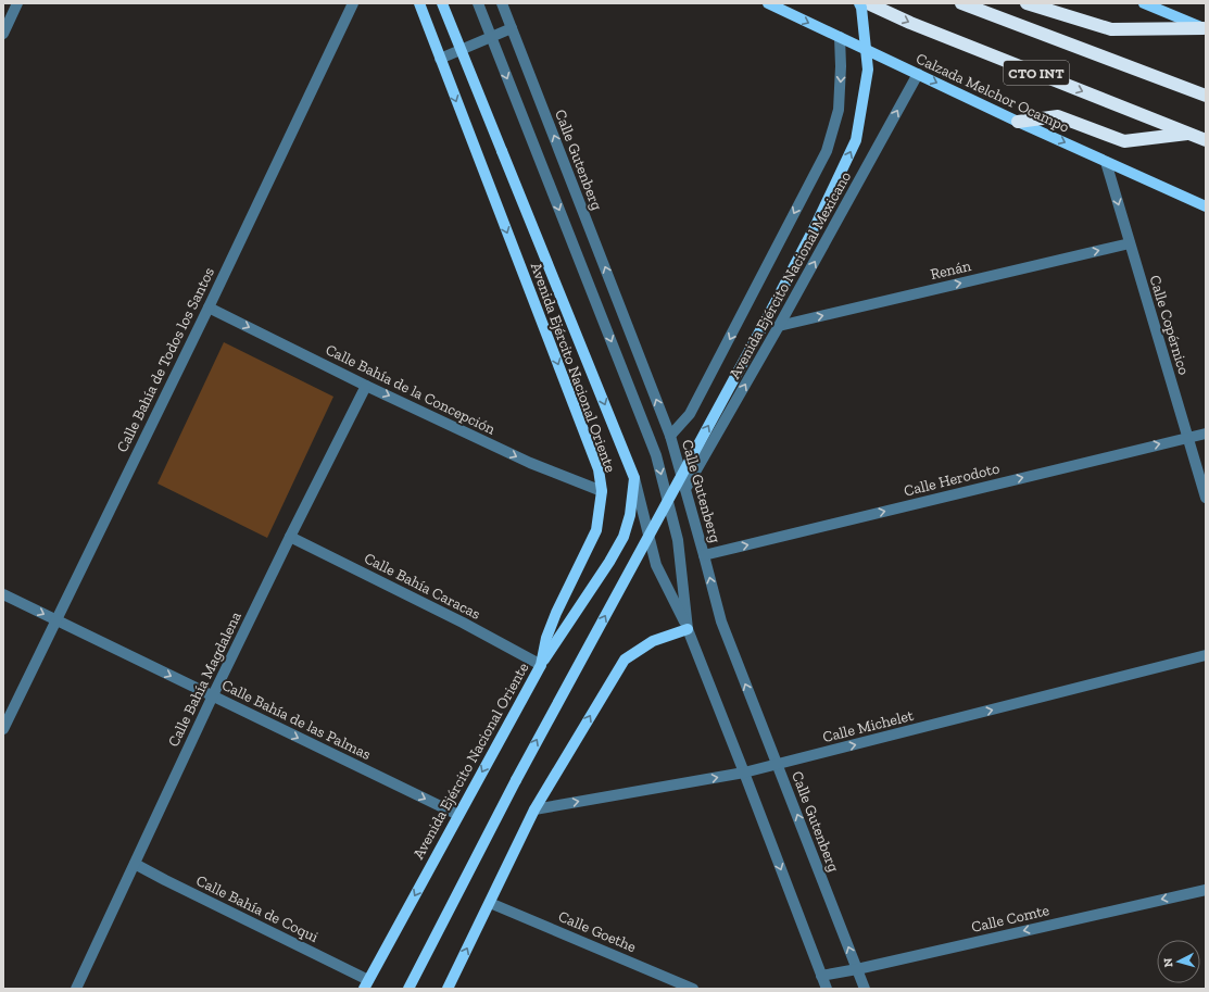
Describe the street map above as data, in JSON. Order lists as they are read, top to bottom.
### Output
{
  "streets": {
    "highway": ["CTO INT"],
    "main road": ["Calzada Melchor Ocampo", "Avenida Ejército Nacional Oriente"],
    "street": [
      "Calle Gutenberg",
      "Renán",
      "Avenida Ejército Nacional Mexicano",
      "Calle Copérnico",
      "Calle Bahía de Todos los Santos",
      "Calle Bahía de la Concepción",
      "Calle Herodoto",
      "Calle Bahía Caracas",
      "Calle Bahía Magdalena",
      "Calle Bahía de las Palmas",
      "Calle Michelet",
      "Calle Bahía de Coqui",
      "Calle Comte",
      "Calle Goethe"
    ]
  },
  "crossings": [
    ["Calzada Melchor Ocampo", "Avenida Ejército Nacional Mexicano"],
    ["Calzada Melchor Ocampo", "Calle Copérnico"],
    ["Calle Gutenberg", "Avenida Ejército Nacional Mexicano"],
    ["Calle Gutenberg", "Calle Herodoto"],
    ["Calle Gutenberg", "Calle Michelet"],
    ["Calle Gutenberg", "Calle Comte"],
    ["Renán", "Avenida Ejército Nacional Mexicano"],
    ["Renán", "Calle Copérnico"],
    ["Calle Copérnico", "Calle Herodoto"],
    ["Calle Bahía de Todos los Santos", "Calle Bahía de la Concepción"],
    ["Calle Bahía de Todos los Santos", "Calle Bahía de las Palmas"],
    ["Avenida Ejército Nacional Oriente", "Calle Bahía de la Concepción"],
    ["Avenida Ejército Nacional Oriente", "Calle Bahía Caracas"],
    ["Avenida Ejército Nacional Oriente", "Calle Bahía de las Palmas"],
    ["Avenida Ejército Nacional Oriente", "Calle Bahía de Coqui"],
    ["Calle Bahía de la Concepción", "Calle Bahía Magdalena"],
    ["Calle Bahía Caracas", "Calle Bahía Magdalena"],
    ["Calle Bahía Magdalena", "Calle Bahía de las Palmas"],
    ["Calle Bahía Magdalena", "Calle Bahía de Coqui"]
  ],
  "one_way": [
    "Calzada Melchor Ocampo",
    "Renán",
    "Calle Bahía de la Concepción",
    "Calle Herodoto",
    "Calle Bahía de las Palmas",
    "Calle Michelet",
    "Calle Comte"
  ],
  "north": "left"
}
